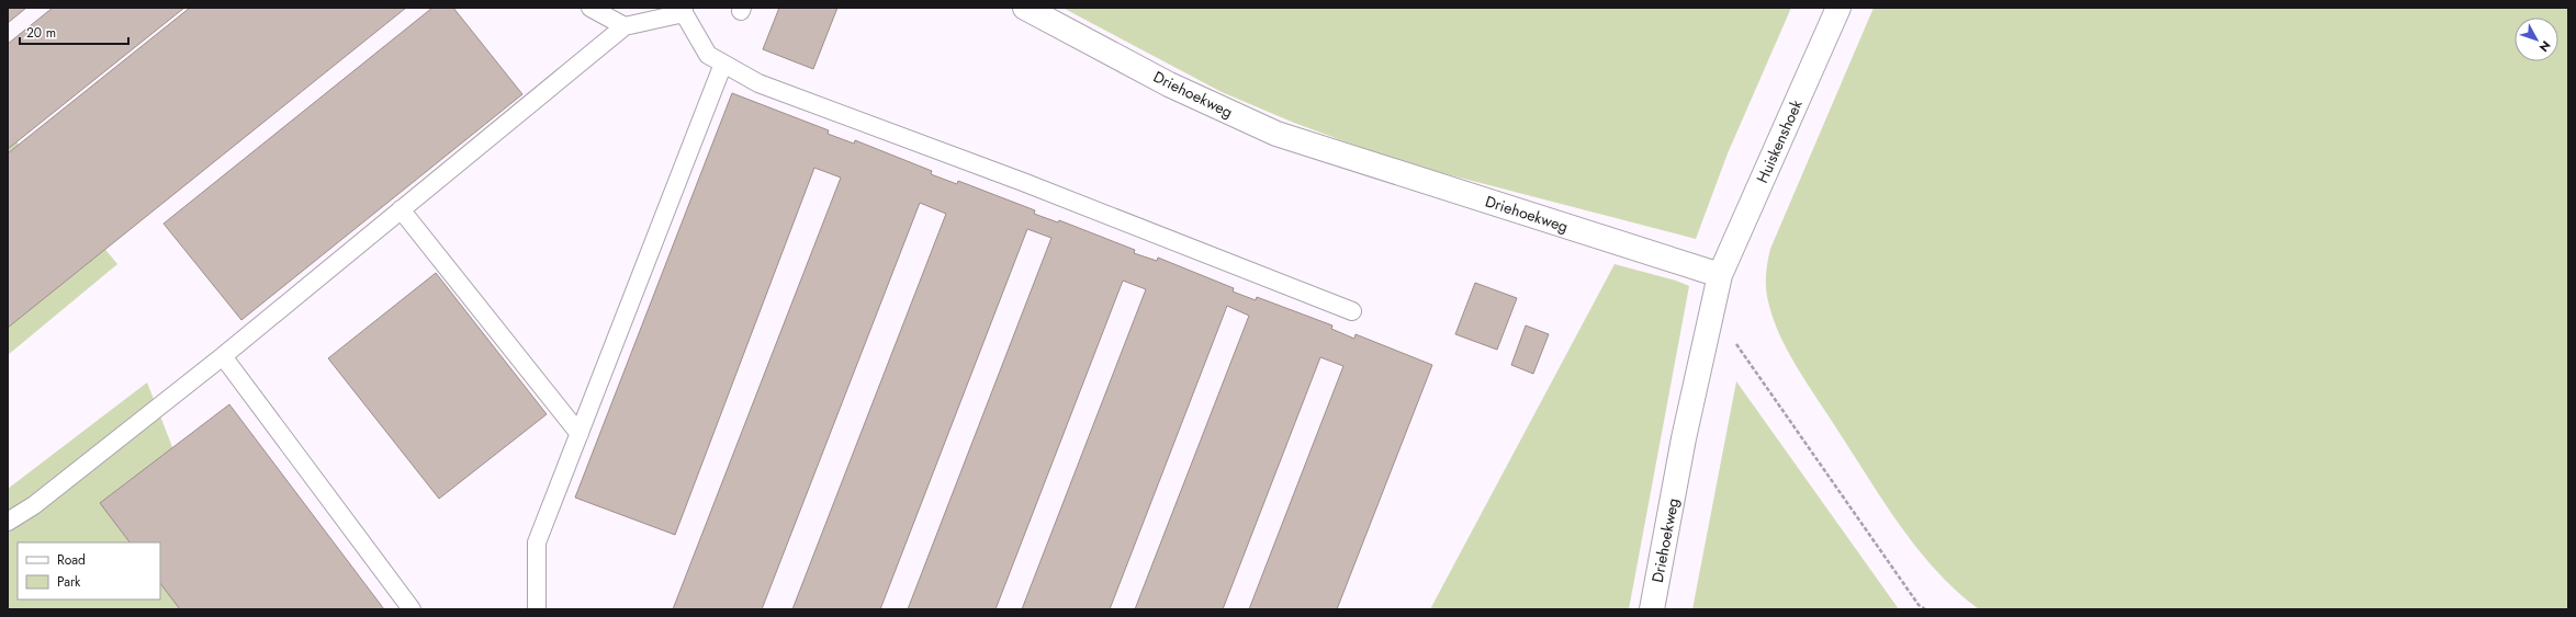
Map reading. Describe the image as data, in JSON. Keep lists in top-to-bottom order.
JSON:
{
  "streets": {
    "street": ["Driehoekweg", "Huiskenshoek"]
  },
  "crossings": [
    ["Driehoekweg", "Huiskenshoek"]
  ],
  "legend": ["Road", "Park"],
  "scale_bar": "20 m",
  "north": "bottom right"
}
